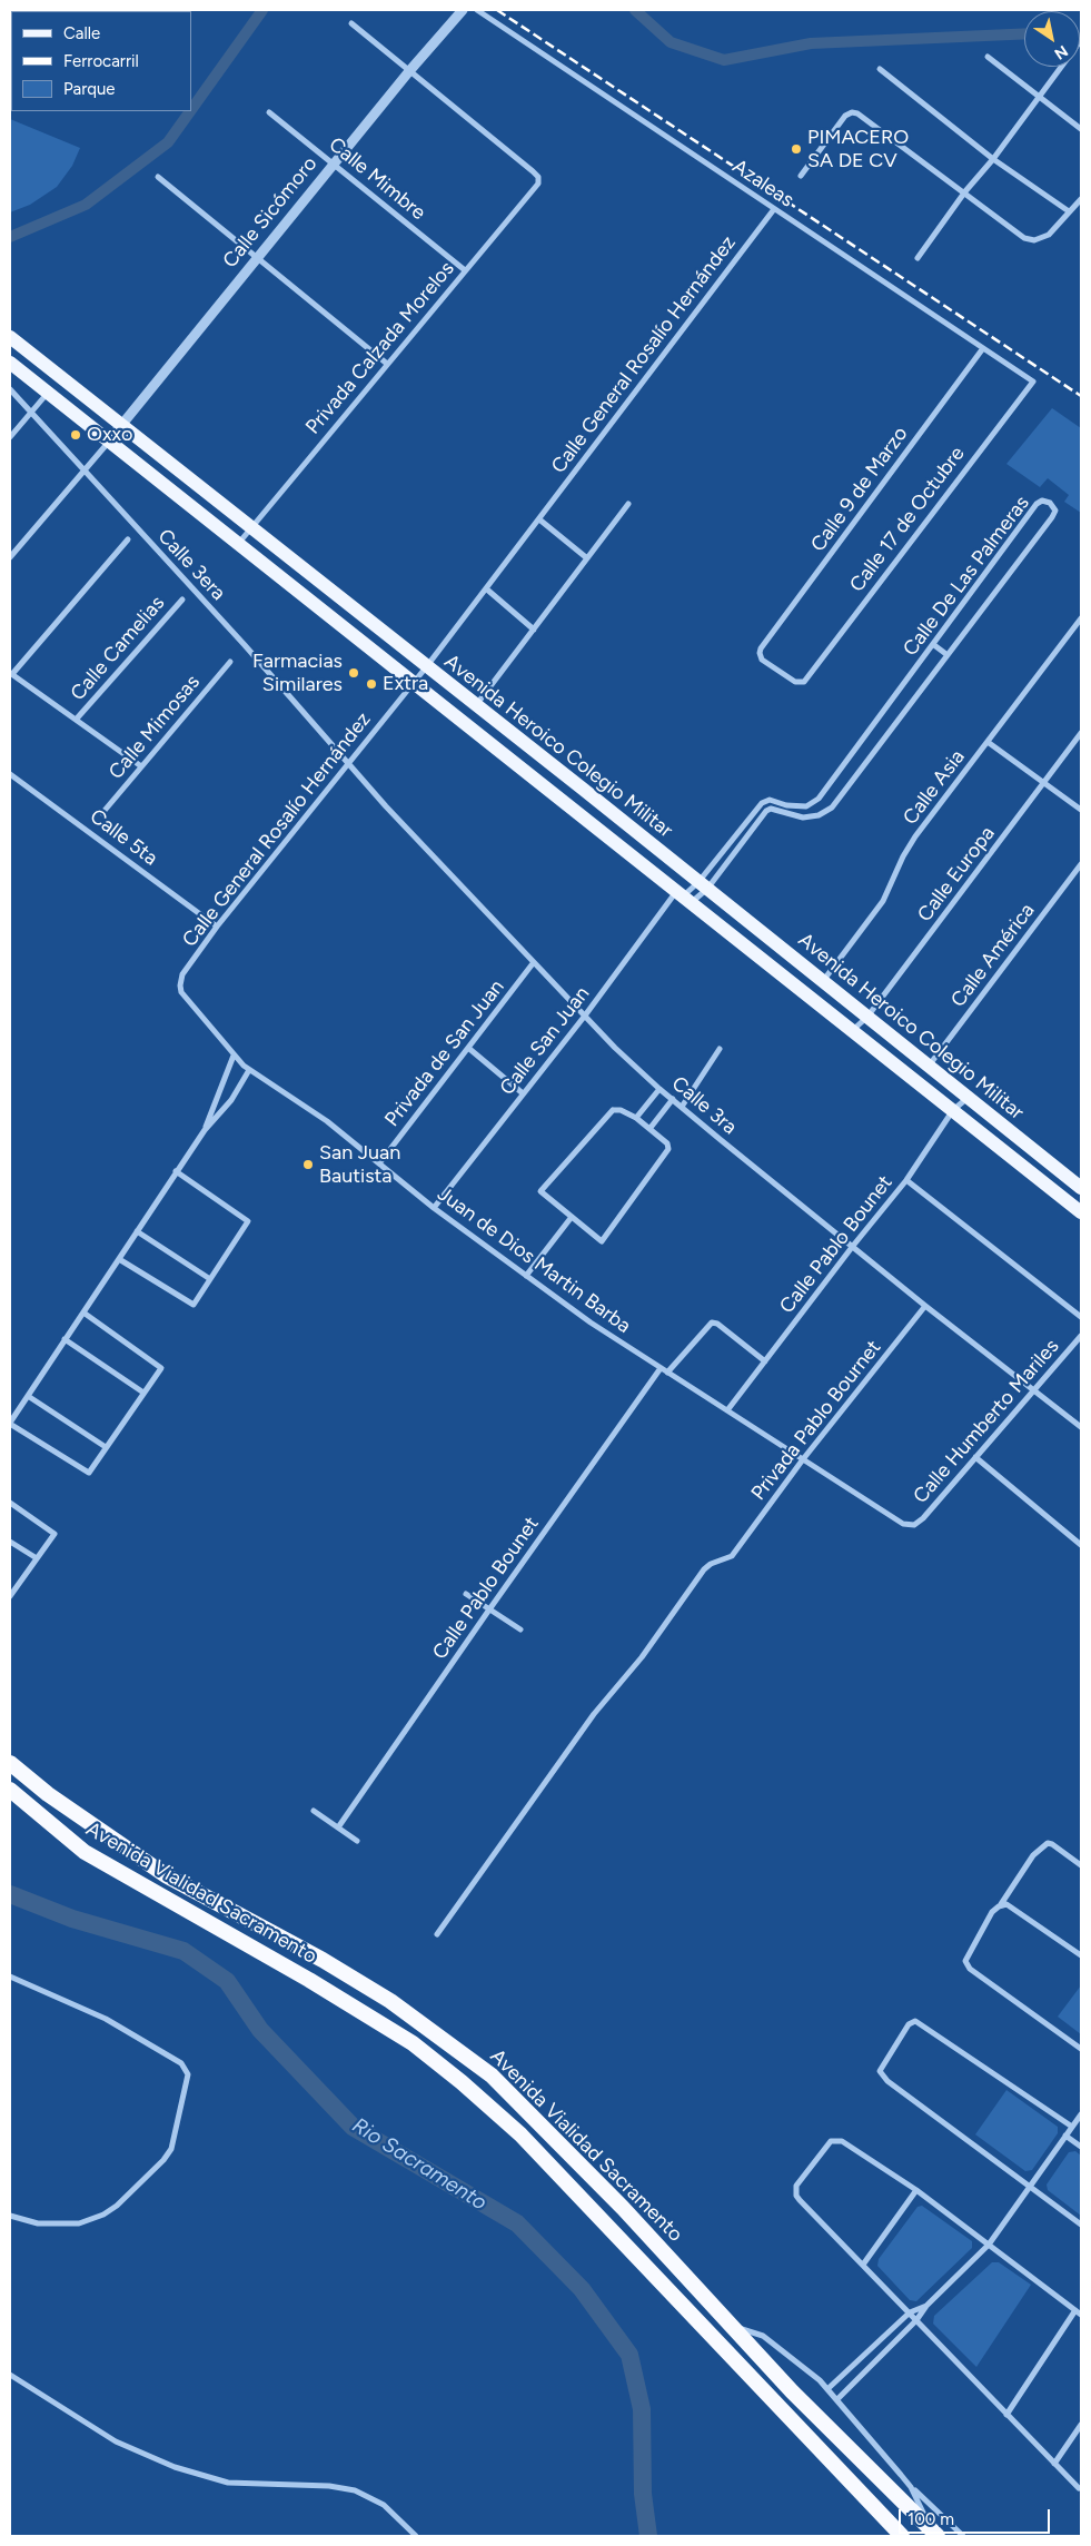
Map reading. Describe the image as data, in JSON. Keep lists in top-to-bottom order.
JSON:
{
  "streets": {
    "highway": ["Avenida Vialidad Sacramento"],
    "main road": ["Avenida Heroico Colegio Militar"],
    "street": [
      "Calle Mimbre",
      "Azaleas",
      "Calle Sicómoro",
      "Privada Calzada Morelos",
      "Calle General Rosalío Hernández",
      "Calle 9 de Marzo",
      "Calle 17 de Octubre",
      "Calle 3era",
      "Calle De Las Palmeras",
      "Calle Camelias",
      "Calle Mimosas",
      "Calle Asia",
      "Calle 5ta",
      "Calle Europa",
      "Calle América",
      "Calle San Juan",
      "Privada de San Juan",
      "Calle 3ra",
      "Calle Pablo Bounet",
      "Juan de Dios Martin Barba",
      "Privada Pablo Bournet",
      "Calle Humberto Mariles"
    ]
  },
  "crossings": [
    ["Calle Mimbre", "Calle Sicómoro"],
    ["Calle Mimbre", "Privada Calzada Morelos"],
    ["Azaleas", "Calle General Rosalío Hernández"],
    ["Azaleas", "Calle 9 de Marzo"],
    ["Azaleas", "Calle 17 de Octubre"],
    ["Calle Sicómoro", "Privada Calzada Morelos"],
    ["Calle Sicómoro", "Avenida Heroico Colegio Militar"],
    ["Privada Calzada Morelos", "Avenida Heroico Colegio Militar"],
    ["Calle General Rosalío Hernández", "Calle 3era"],
    ["Calle General Rosalío Hernández", "Avenida Heroico Colegio Militar"],
    ["Calle General Rosalío Hernández", "Calle 5ta"],
    ["Calle General Rosalío Hernández", "Calle 3ra"],
    ["Calle General Rosalío Hernández", "Juan de Dios Martin Barba"],
    ["Calle 9 de Marzo", "Calle 17 de Octubre"],
    ["Calle 3era", "Calle 3ra"],
    ["Avenida Heroico Colegio Militar", "Calle Asia"],
    ["Avenida Heroico Colegio Militar", "Calle Europa"],
    ["Avenida Heroico Colegio Militar", "Calle América"],
    ["Avenida Heroico Colegio Militar", "Calle San Juan"],
    ["Avenida Heroico Colegio Militar", "Calle Pablo Bounet"],
    ["Calle San Juan", "Calle 3ra"],
    ["Calle San Juan", "Juan de Dios Martin Barba"],
    ["Privada de San Juan", "Calle 3ra"],
    ["Privada de San Juan", "Juan de Dios Martin Barba"],
    ["Calle 3ra", "Calle Pablo Bounet"],
    ["Calle 3ra", "Privada Pablo Bournet"],
    ["Calle 3ra", "Calle Humberto Mariles"],
    ["Calle Pablo Bounet", "Juan de Dios Martin Barba"],
    ["Juan de Dios Martin Barba", "Privada Pablo Bournet"],
    ["Juan de Dios Martin Barba", "Calle Humberto Mariles"]
  ],
  "water": ["Rio Sacramento"],
  "places": [
    "PIMACERO SA DE CV",
    "Oxxo",
    "Farmacias Similares",
    "Extra",
    "San Juan Bautista"
  ],
  "legend": ["Calle", "Ferrocarril", "Parque"],
  "scale_bar": "100 m",
  "north": "bottom right"
}
